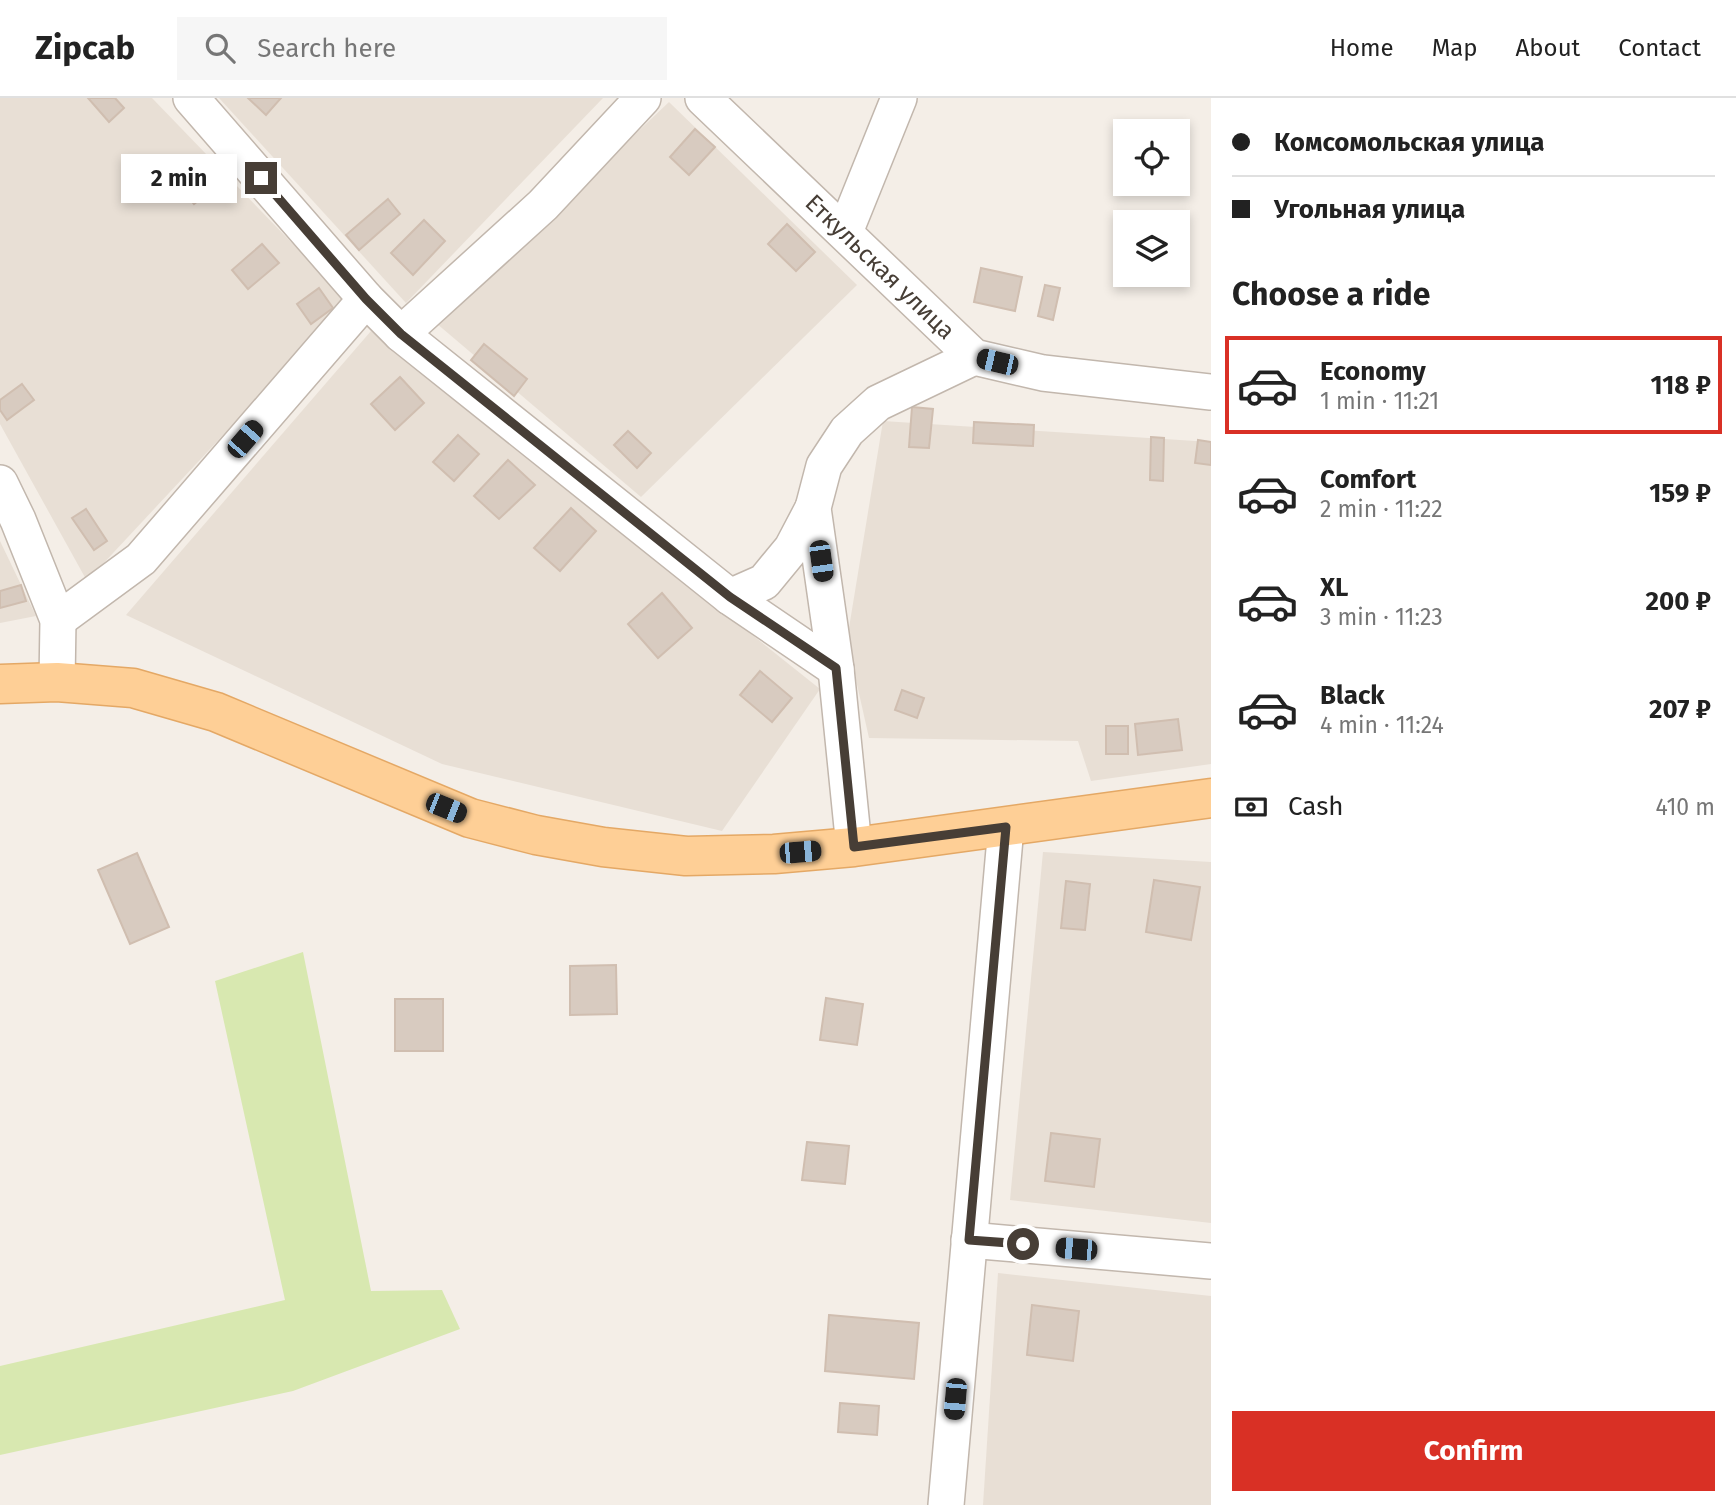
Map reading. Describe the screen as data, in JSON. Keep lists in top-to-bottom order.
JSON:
{
  "streets": {
    "street": ["Еткульская улица"]
  },
  "page": {
    "header": "Zipcab",
    "search": "Search here",
    "nav": [
      "Home",
      "Map",
      "About",
      "Contact"
    ],
    "banner": ["Комсомольская улица", "Угольная улица"],
    "bubble": "2 min",
    "heading": "Choose a ride",
    "list": [
      {
        "name": "Economy",
        "note": "1 min · 11:21",
        "value": "118 ₽"
      },
      {
        "name": "Comfort",
        "note": "2 min · 11:22",
        "value": "159 ₽"
      },
      {
        "name": "XL",
        "note": "3 min · 11:23",
        "value": "200 ₽"
      },
      {
        "name": "Black",
        "note": "4 min · 11:24",
        "value": "207 ₽"
      }
    ],
    "pay": ["Cash", "410 m"],
    "buttons": "Confirm"
  }
}
